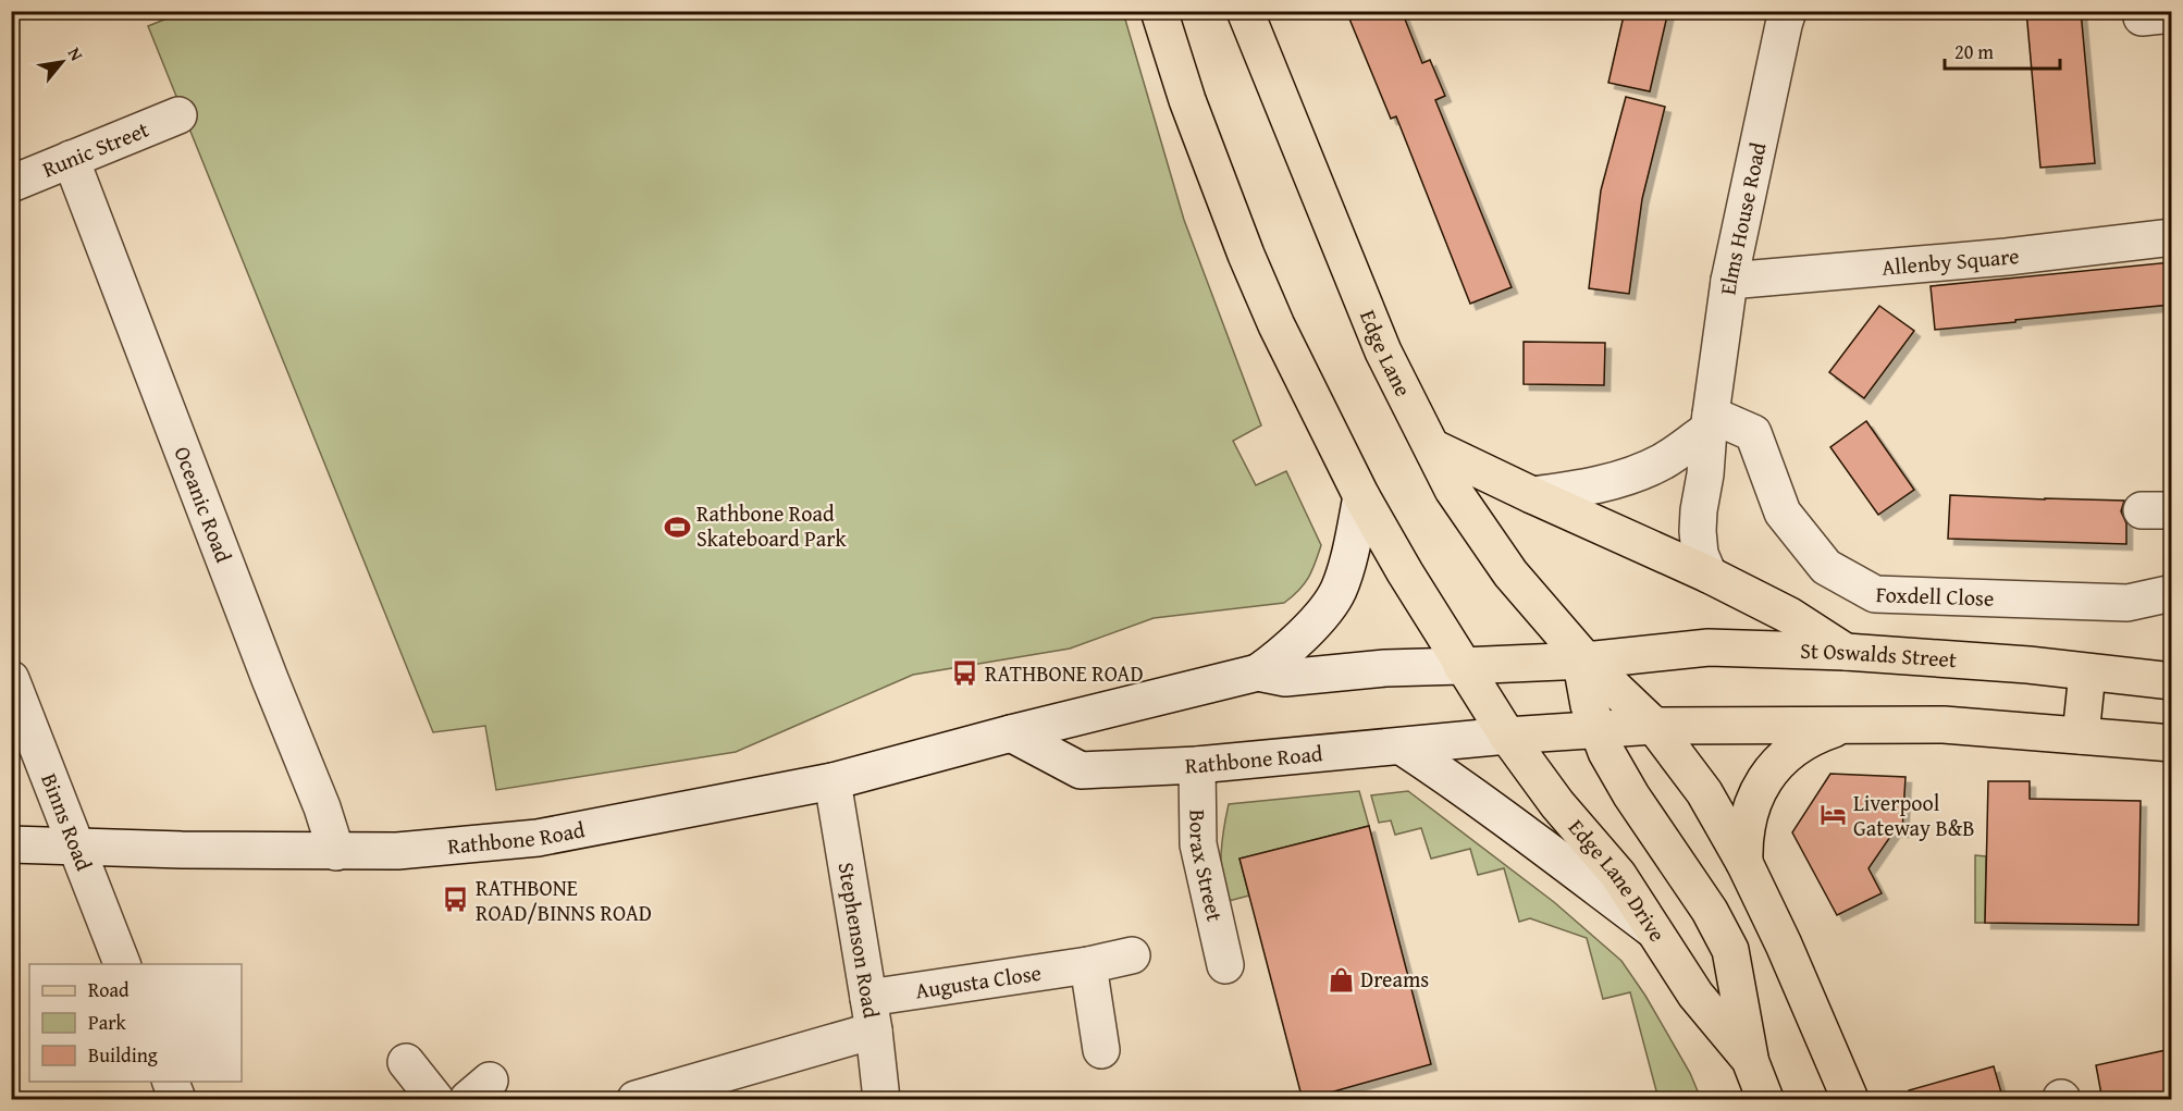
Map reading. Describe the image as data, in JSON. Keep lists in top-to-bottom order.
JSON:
{
  "streets": {
    "main road": ["Edge Lane", "St Oswalds Street", "Edge Lane Drive"],
    "street": [
      "Runic Street",
      "Elms House Road",
      "Allenby Square",
      "Oceanic Road",
      "Foxdell Close",
      "Rathbone Road",
      "Binns Road",
      "Borax Street",
      "Stephenson Road",
      "Augusta Close"
    ]
  },
  "crossings": [
    ["Runic Street", "Oceanic Road"],
    ["Elms House Road", "Allenby Square"],
    ["Elms House Road", "Foxdell Close"],
    ["Edge Lane", "St Oswalds Street"],
    ["Oceanic Road", "Rathbone Road"],
    ["St Oswalds Street", "Rathbone Road"],
    ["St Oswalds Street", "Edge Lane Drive"],
    ["Rathbone Road", "Binns Road"],
    ["Rathbone Road", "Borax Street"],
    ["Rathbone Road", "Edge Lane Drive"],
    ["Rathbone Road", "Stephenson Road"],
    ["Stephenson Road", "Augusta Close"]
  ],
  "places": {
    "sports": ["Rathbone Road Skateboard Park"],
    "bus stop": ["RATHBONE ROAD", "RATHBONE ROAD/BINNS ROAD"],
    "hotel": ["Liverpool Gateway B&B"],
    "shop": ["Dreams"]
  },
  "legend": ["Road", "Park", "Building"],
  "scale_bar": "20 m",
  "north": "top right"
}
